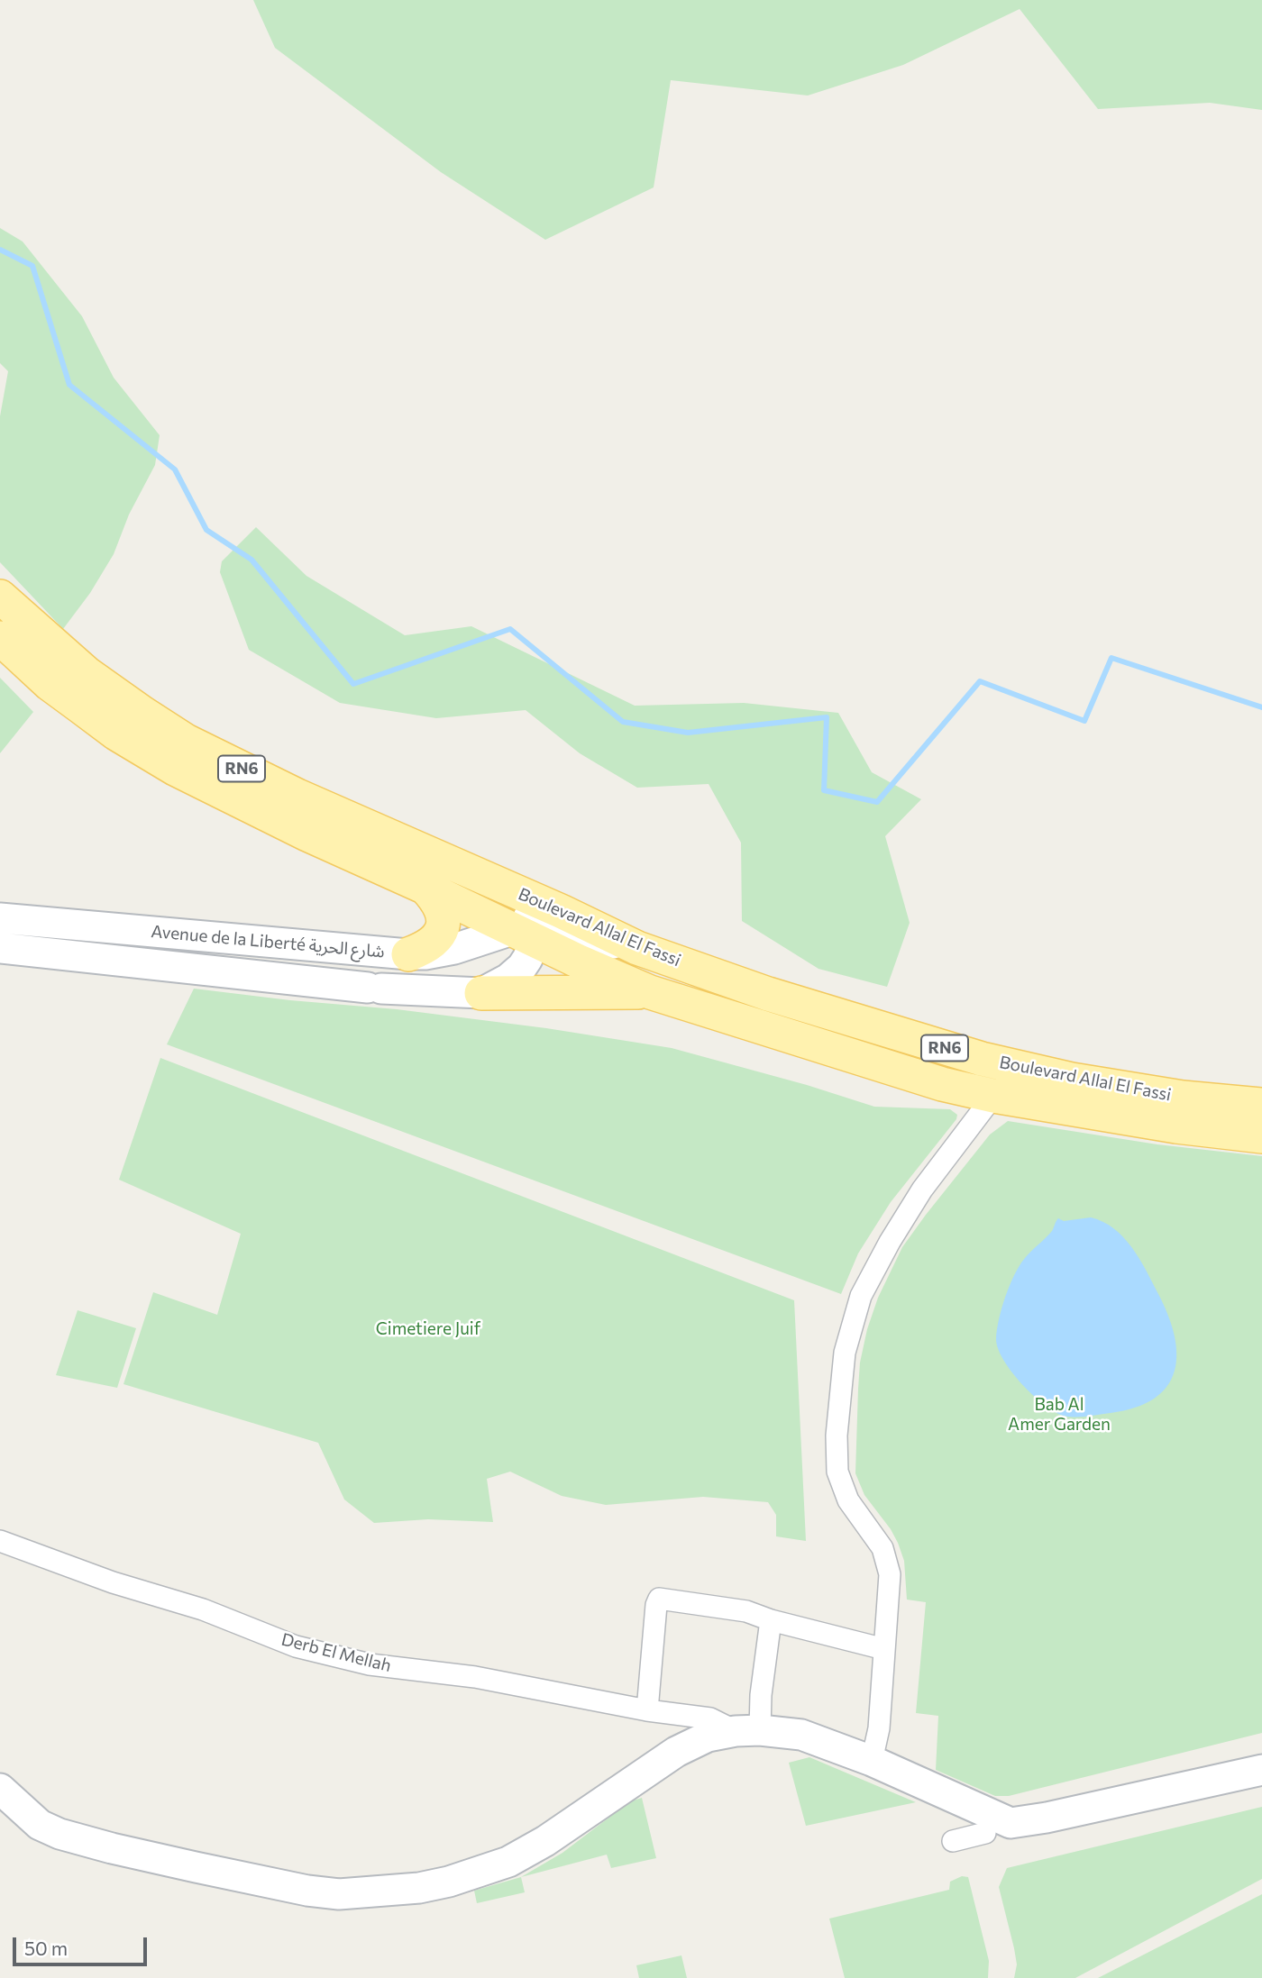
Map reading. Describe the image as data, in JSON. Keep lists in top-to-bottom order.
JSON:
{
  "streets": {
    "main road": ["RN6", "Boulevard Allal El Fassi"],
    "street": ["Avenue de la Liberté شارع الحرية", "Derb El Mellah"]
  },
  "crossings": [
    ["Boulevard Allal El Fassi", "Avenue de la Liberté شارع الحرية"]
  ],
  "parks": ["Cimetiere Juif", "Bab Al Amer Garden"],
  "scale_bar": "50 m"
}
